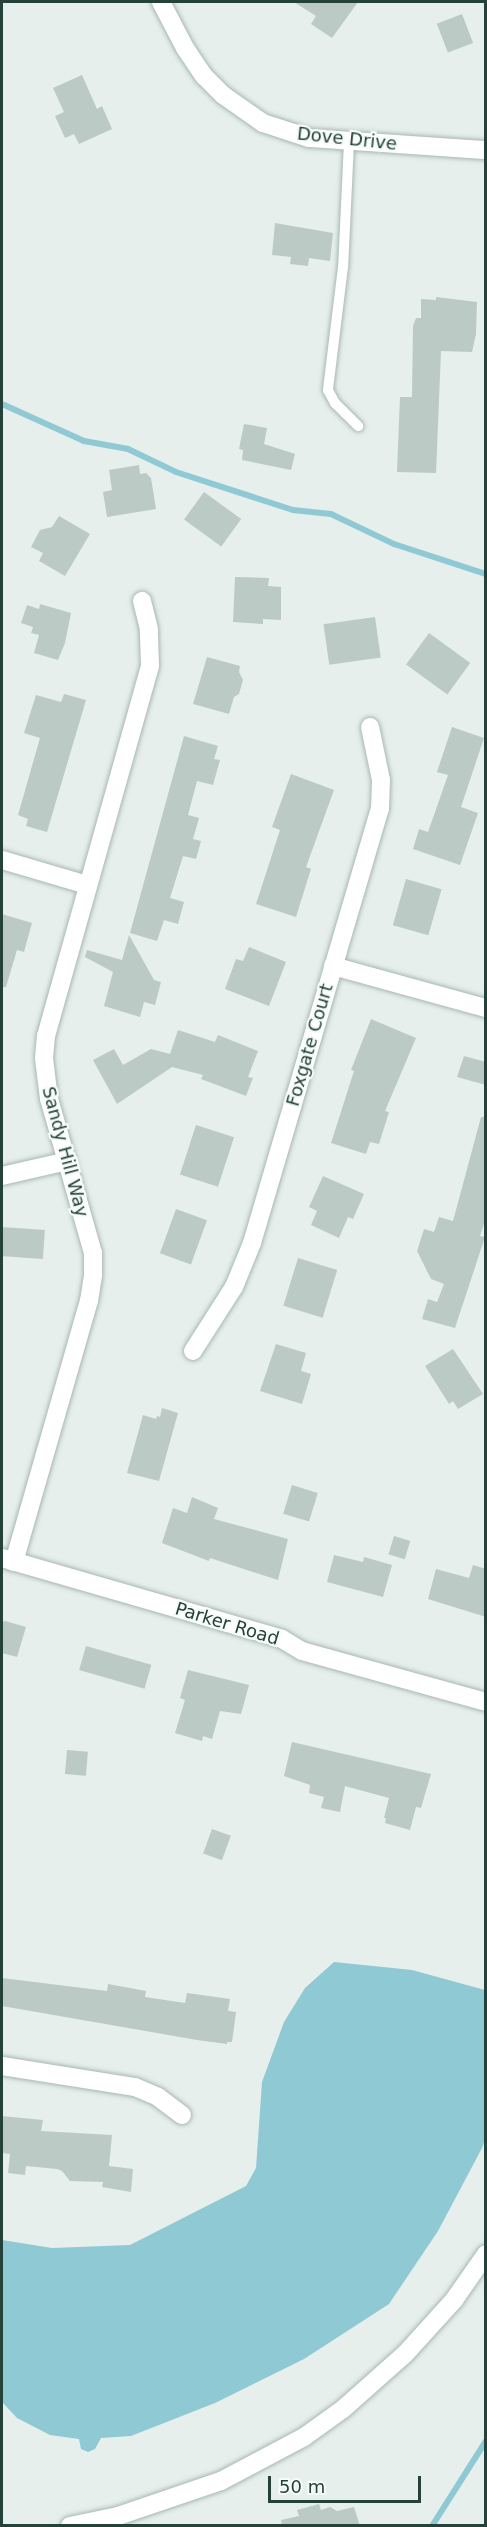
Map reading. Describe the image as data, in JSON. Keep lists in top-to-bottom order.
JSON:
{
  "streets": {
    "street": [
      "Dove Drive",
      "Foxgate Court",
      "Sandy Hill Way",
      "Parker Road"
    ]
  },
  "crossings": [
    ["Sandy Hill Way", "Parker Road"]
  ],
  "scale_bar": "50 m"
}
